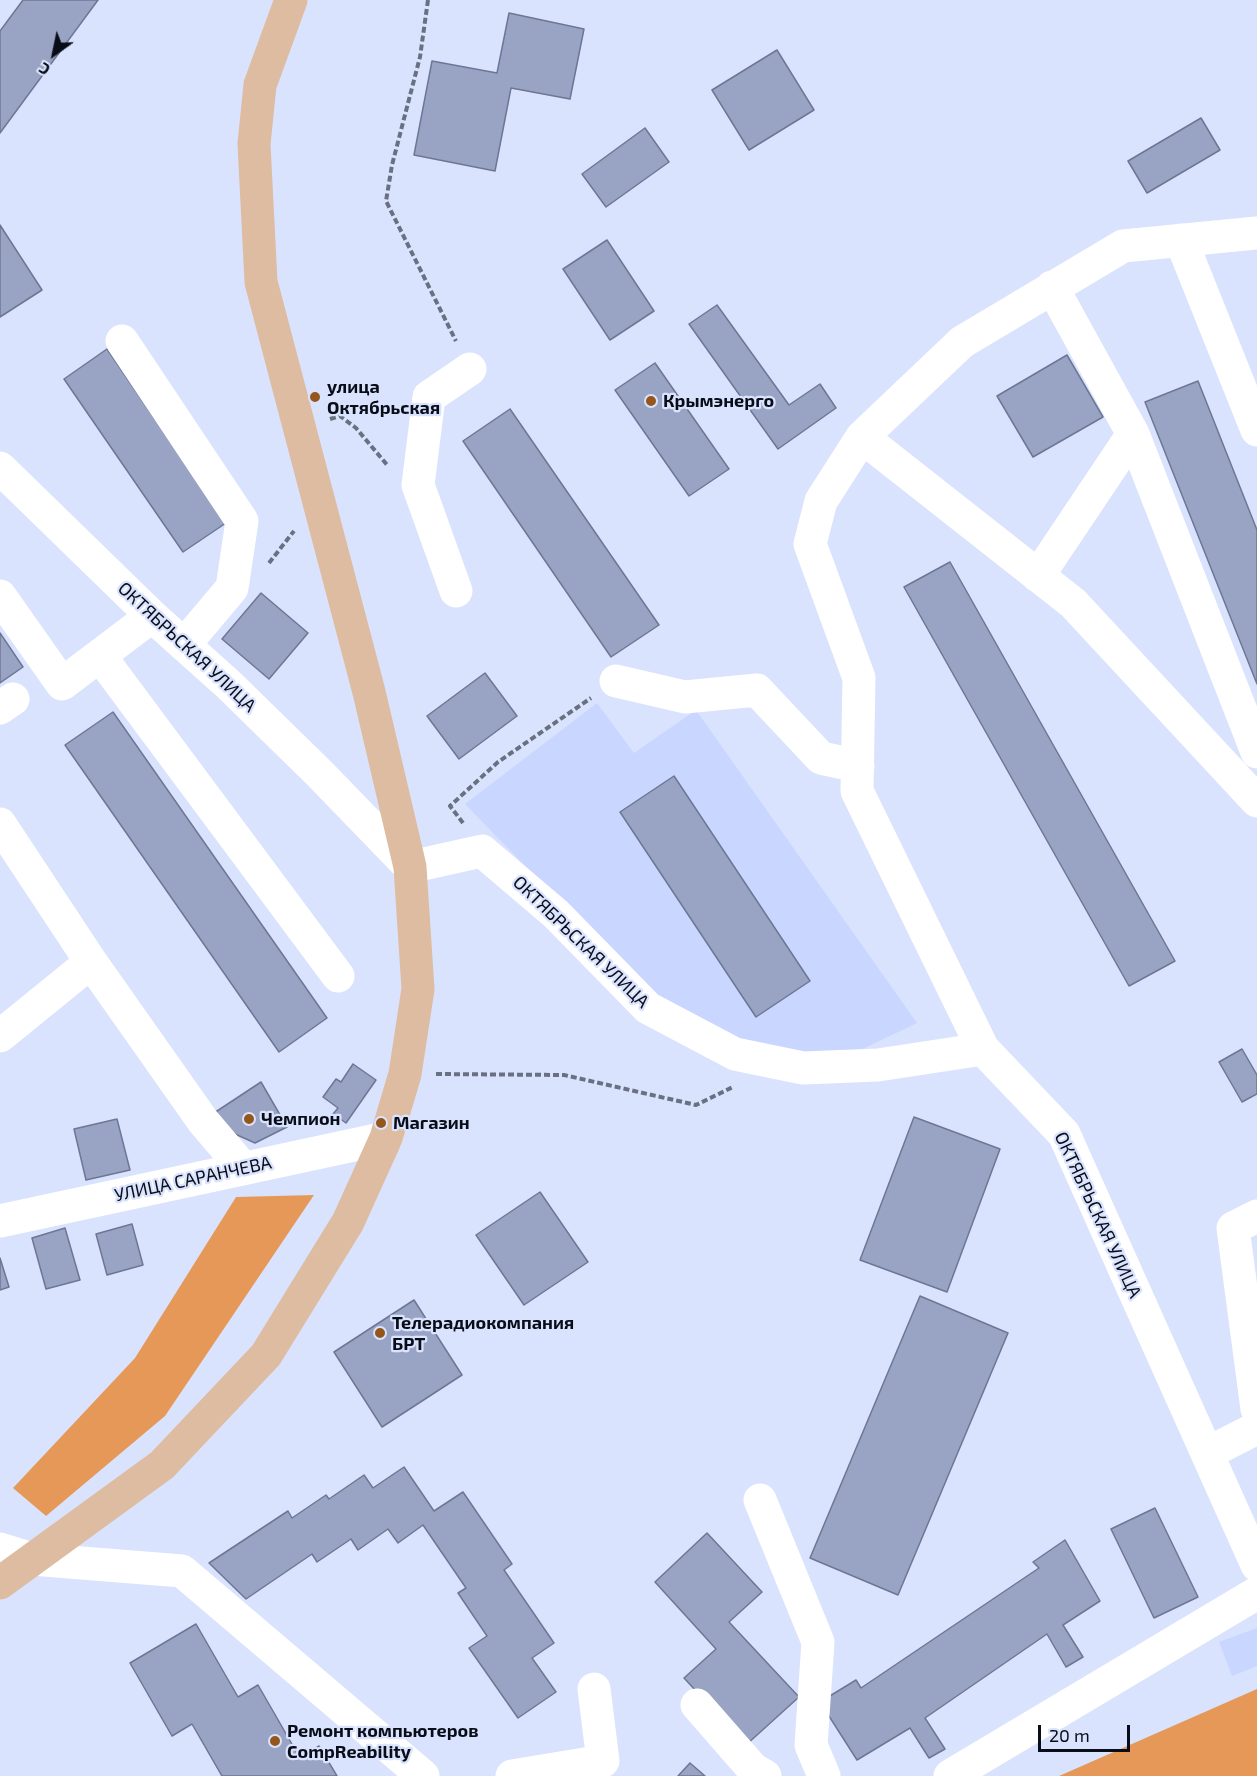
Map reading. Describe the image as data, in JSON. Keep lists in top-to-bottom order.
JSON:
{
  "streets": {
    "street": ["ОКТЯБРЬСКАЯ УЛИЦА", "УЛИЦА САРАНЧЕВА"]
  },
  "places": [
    "улица Октябрьская",
    "Крымэнерго",
    "Чемпион",
    "Магазин",
    "Телерадиокомпания БРТ",
    "Ремонт компьютеров CompReability"
  ],
  "scale_bar": "20 m",
  "north": "bottom left"
}
